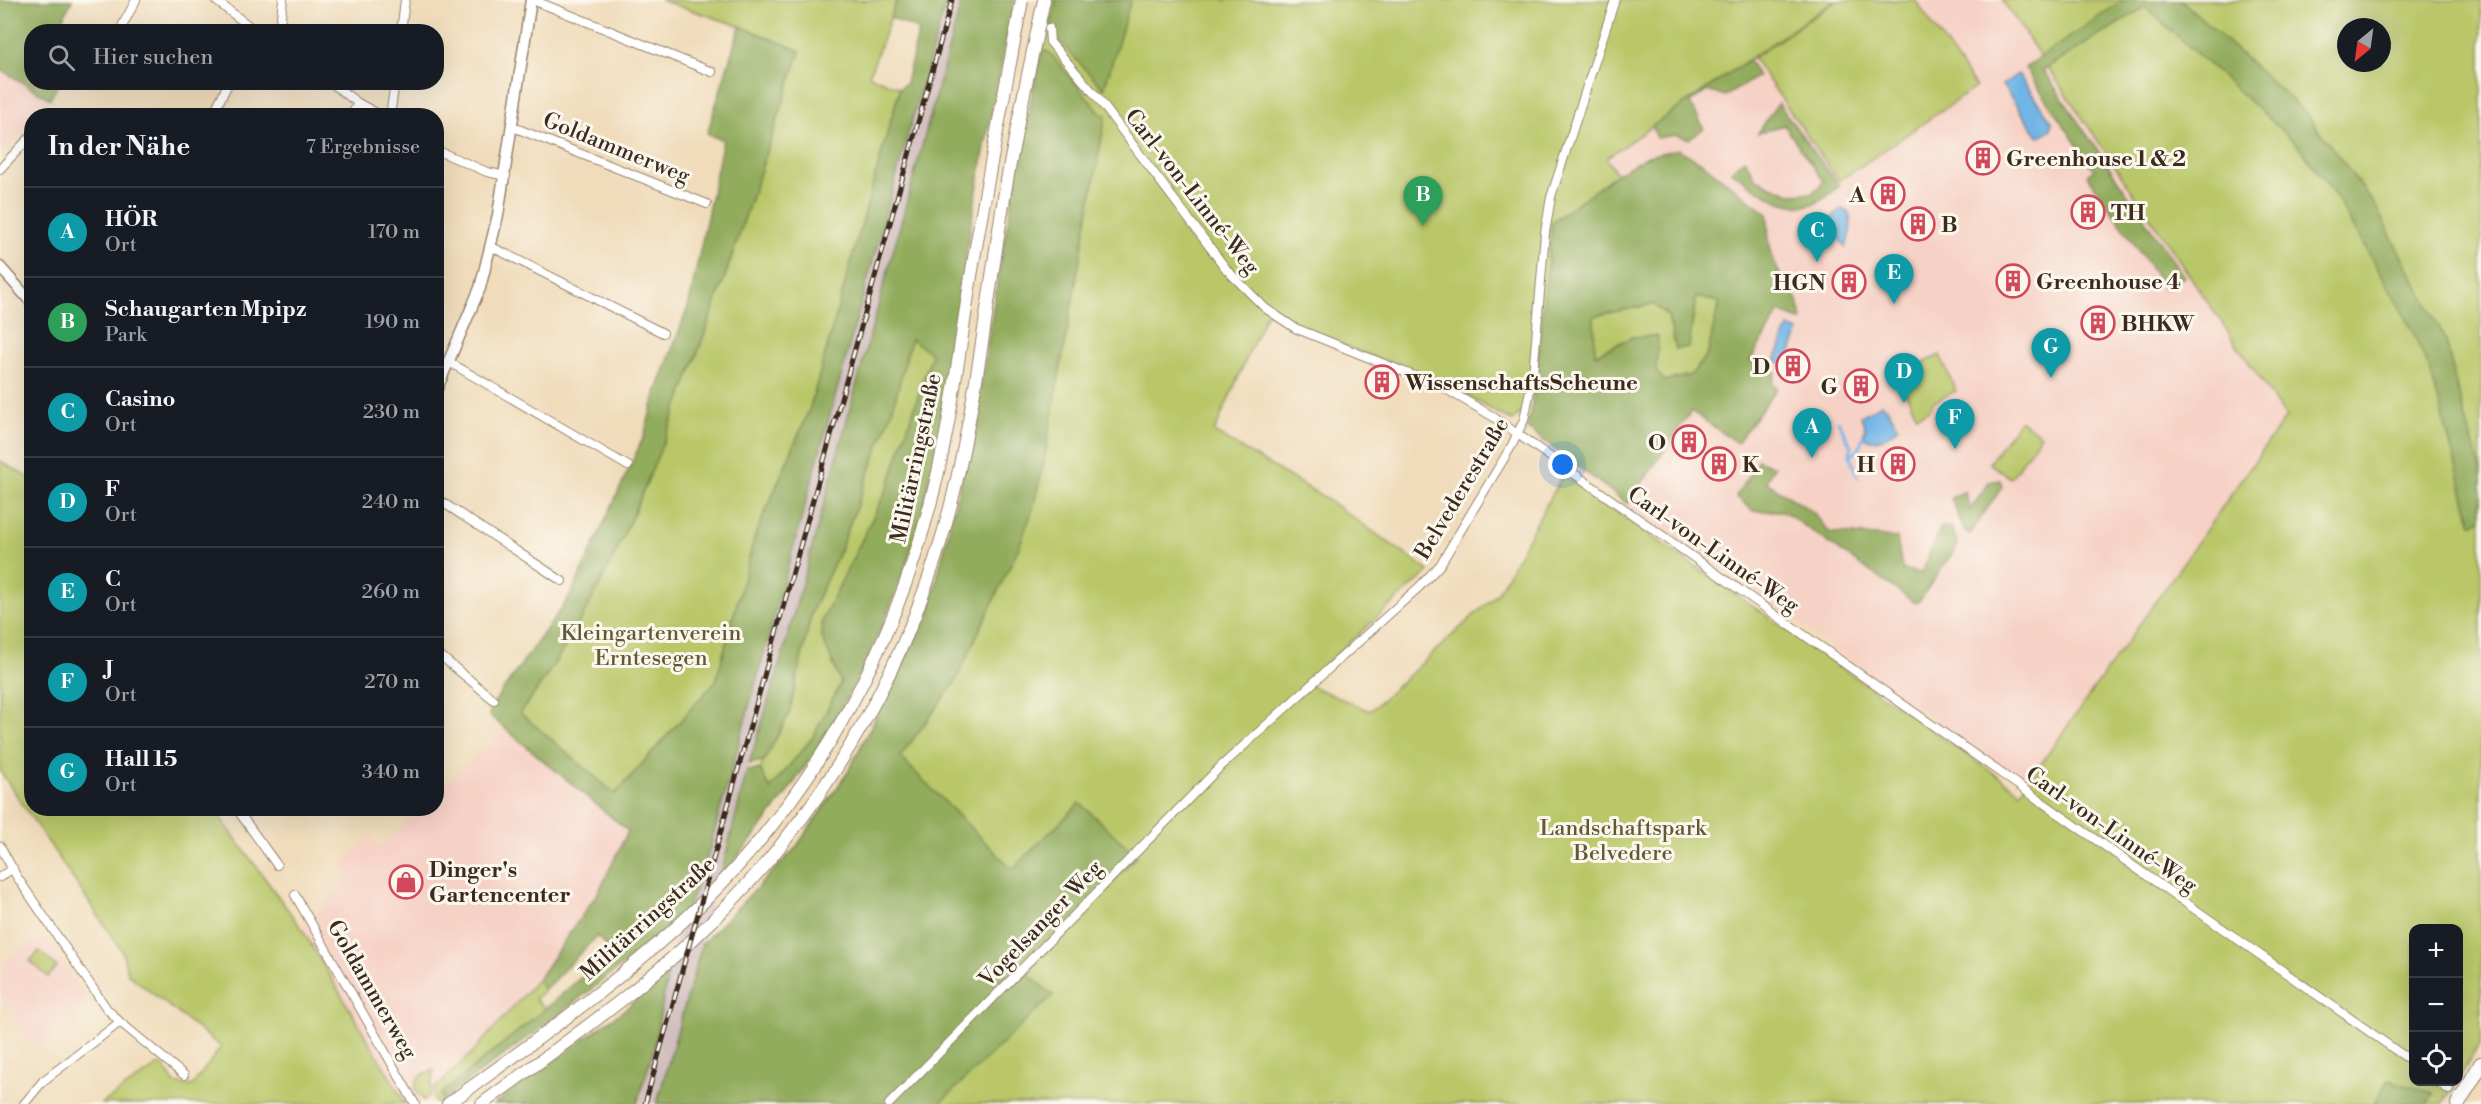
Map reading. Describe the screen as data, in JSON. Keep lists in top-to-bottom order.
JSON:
{
  "streets": {
    "main road": ["Militärringstraße"],
    "street": [
      "Goldammerweg",
      "Carl-von-Linné-Weg",
      "Belvederestraße",
      "Vogelsanger Weg"
    ]
  },
  "crossings": [
    ["Carl-von-Linné-Weg", "Belvederestraße"],
    ["Belvederestraße", "Vogelsanger Weg"]
  ],
  "parks": ["Kleingartenverein Erntesegen", "Landschaftspark Belvedere"],
  "places": {
    "building": [
      "Greenhouse 1 & 2",
      "A",
      "TH",
      "B",
      "Greenhouse 4",
      "HGN",
      "BHKW",
      "D",
      "WissenschaftsScheune",
      "G",
      "O",
      "K",
      "H"
    ],
    "shop": ["Dinger's Gartencenter"]
  },
  "north": "bottom left",
  "page": {
    "search": "Hier suchen",
    "heading": ["In der Nähe", "7 Ergebnisse"],
    "pins": [
      "B",
      "C",
      "E",
      "G",
      "D",
      "F",
      "A"
    ],
    "list": [
      {
        "mark": "A",
        "name": "HÖR",
        "note": "Ort",
        "value": "170 m"
      },
      {
        "mark": "B",
        "name": "Schaugarten Mpipz",
        "note": "Park",
        "value": "190 m"
      },
      {
        "mark": "C",
        "name": "Casino",
        "note": "Ort",
        "value": "230 m"
      },
      {
        "mark": "D",
        "name": "F",
        "note": "Ort",
        "value": "240 m"
      },
      {
        "mark": "E",
        "name": "C",
        "note": "Ort",
        "value": "260 m"
      },
      {
        "mark": "F",
        "name": "J",
        "note": "Ort",
        "value": "270 m"
      },
      {
        "mark": "G",
        "name": "Hall 15",
        "note": "Ort",
        "value": "340 m"
      }
    ],
    "map_buttons": ["+", "−"]
  }
}
